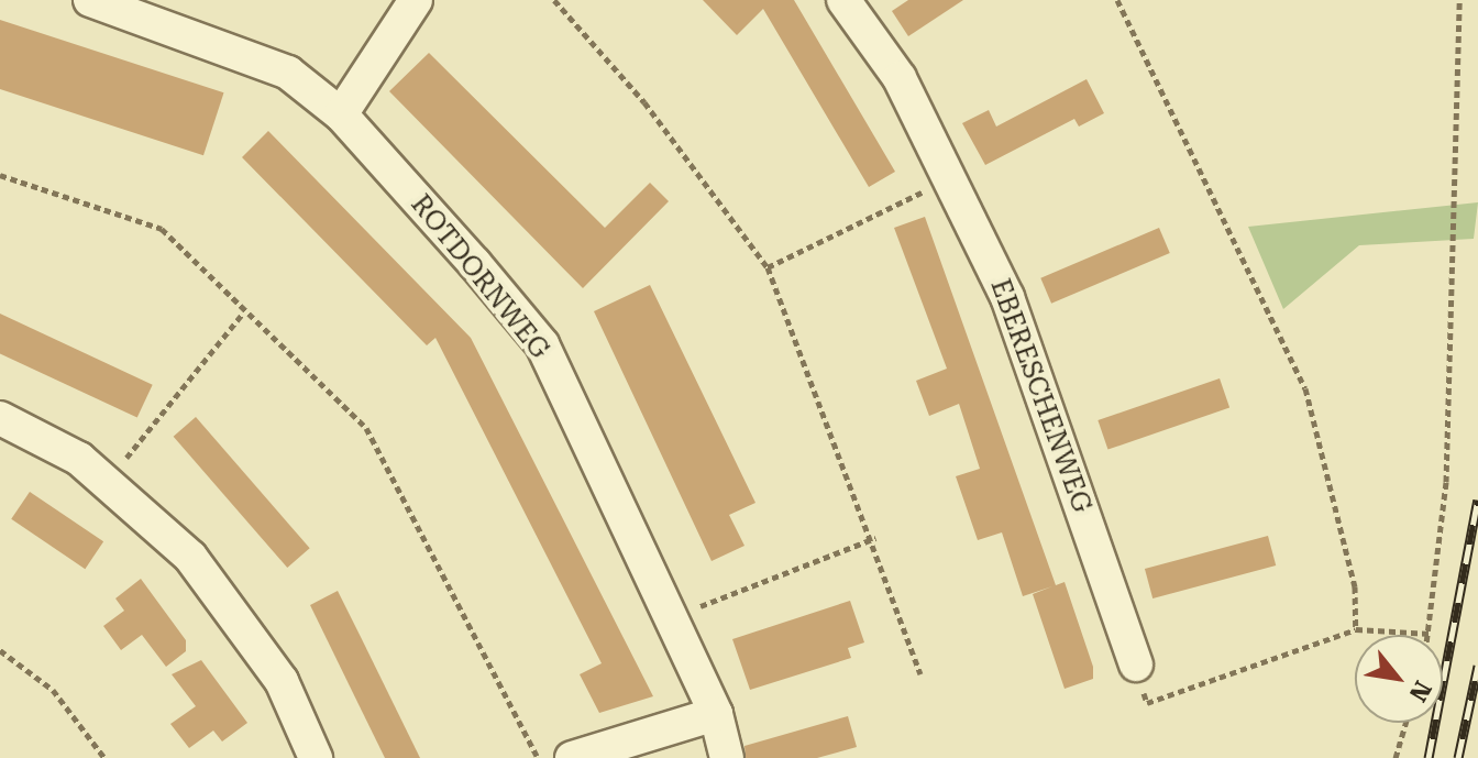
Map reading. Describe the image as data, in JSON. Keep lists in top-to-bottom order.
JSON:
{
  "streets": {
    "street": ["ROTDORNWEG", "EBERESCHENWEG"]
  },
  "north": "bottom right"
}
